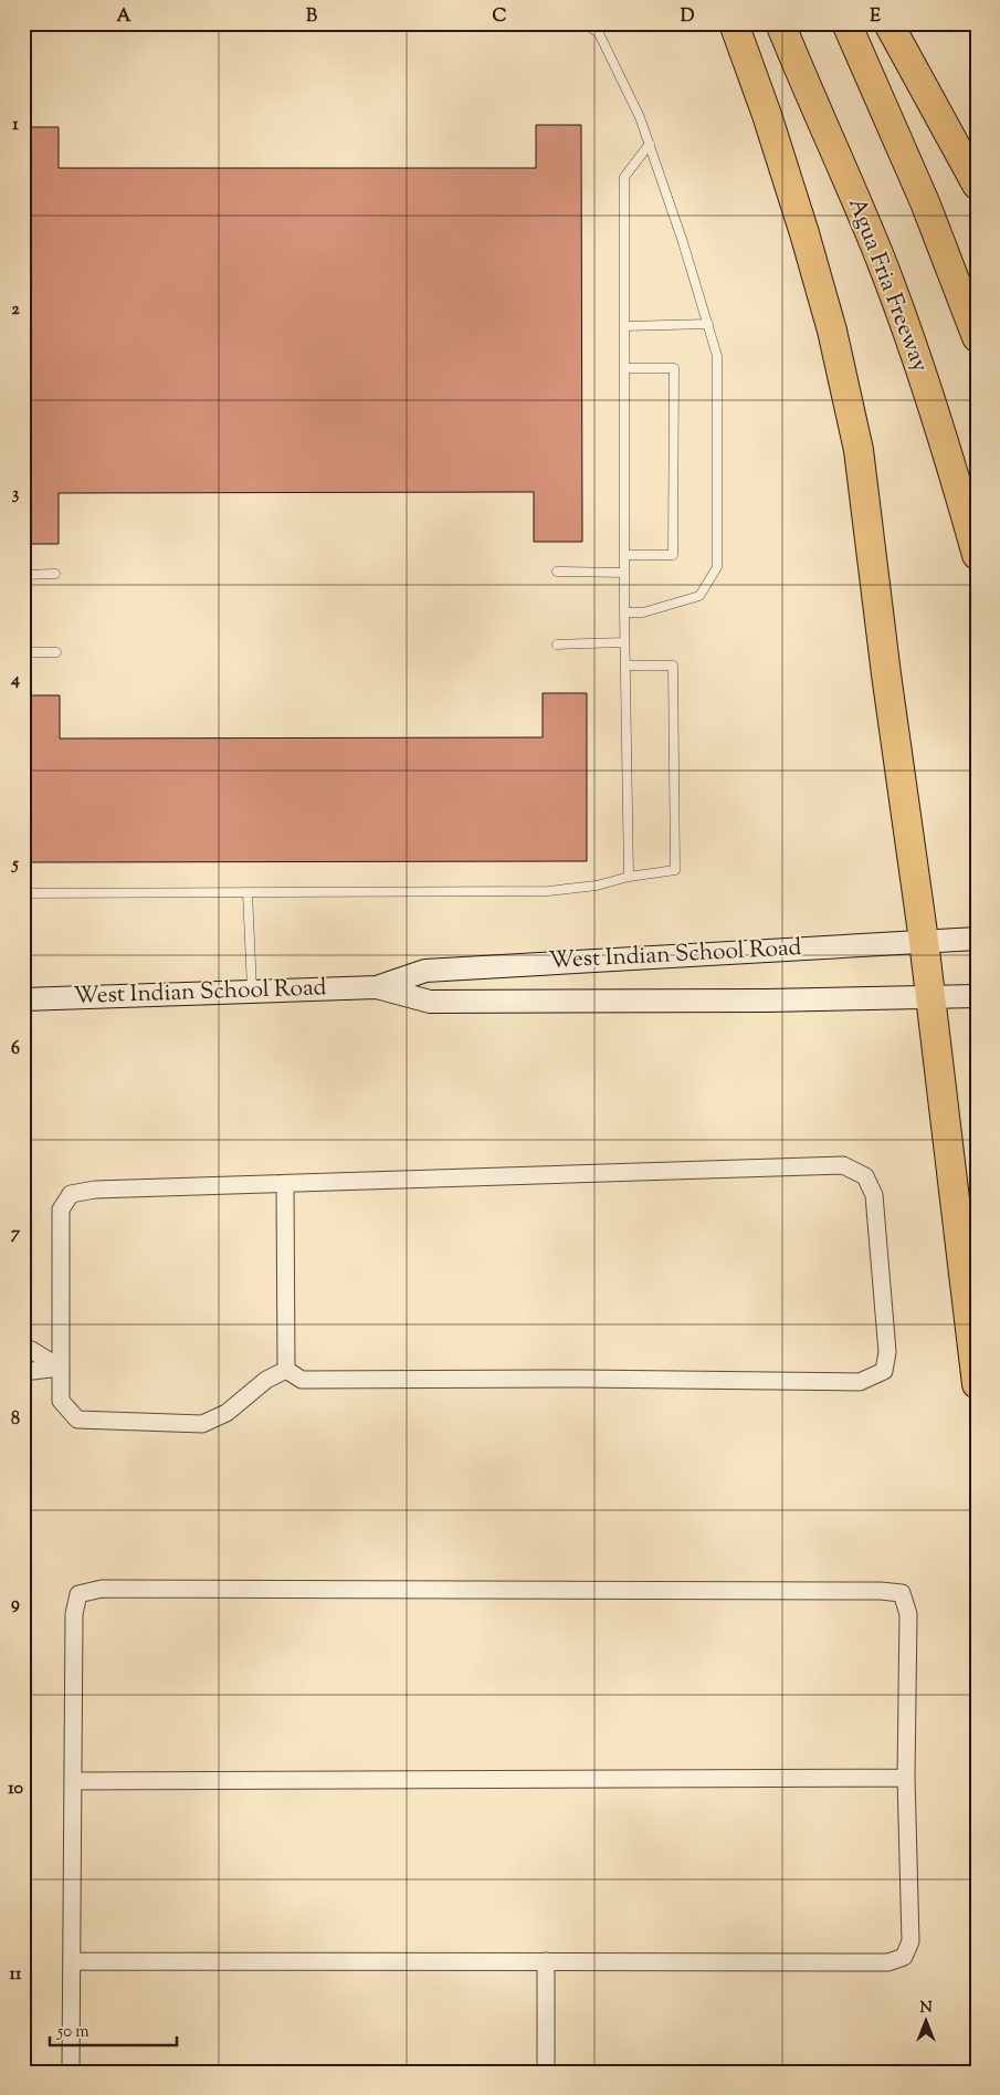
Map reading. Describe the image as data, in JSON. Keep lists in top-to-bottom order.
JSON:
{
  "streets": {
    "highway": ["Agua Fria Freeway"],
    "main road": ["West Indian School Road"]
  },
  "scale_bar": "50 m",
  "north": "top",
  "grid": {
    "columns": [
      "A",
      "B",
      "C",
      "D",
      "E"
    ],
    "rows": [
      "1",
      "2",
      "3",
      "4",
      "5",
      "6",
      "7",
      "8",
      "9",
      "10",
      "11"
    ]
  }
}
